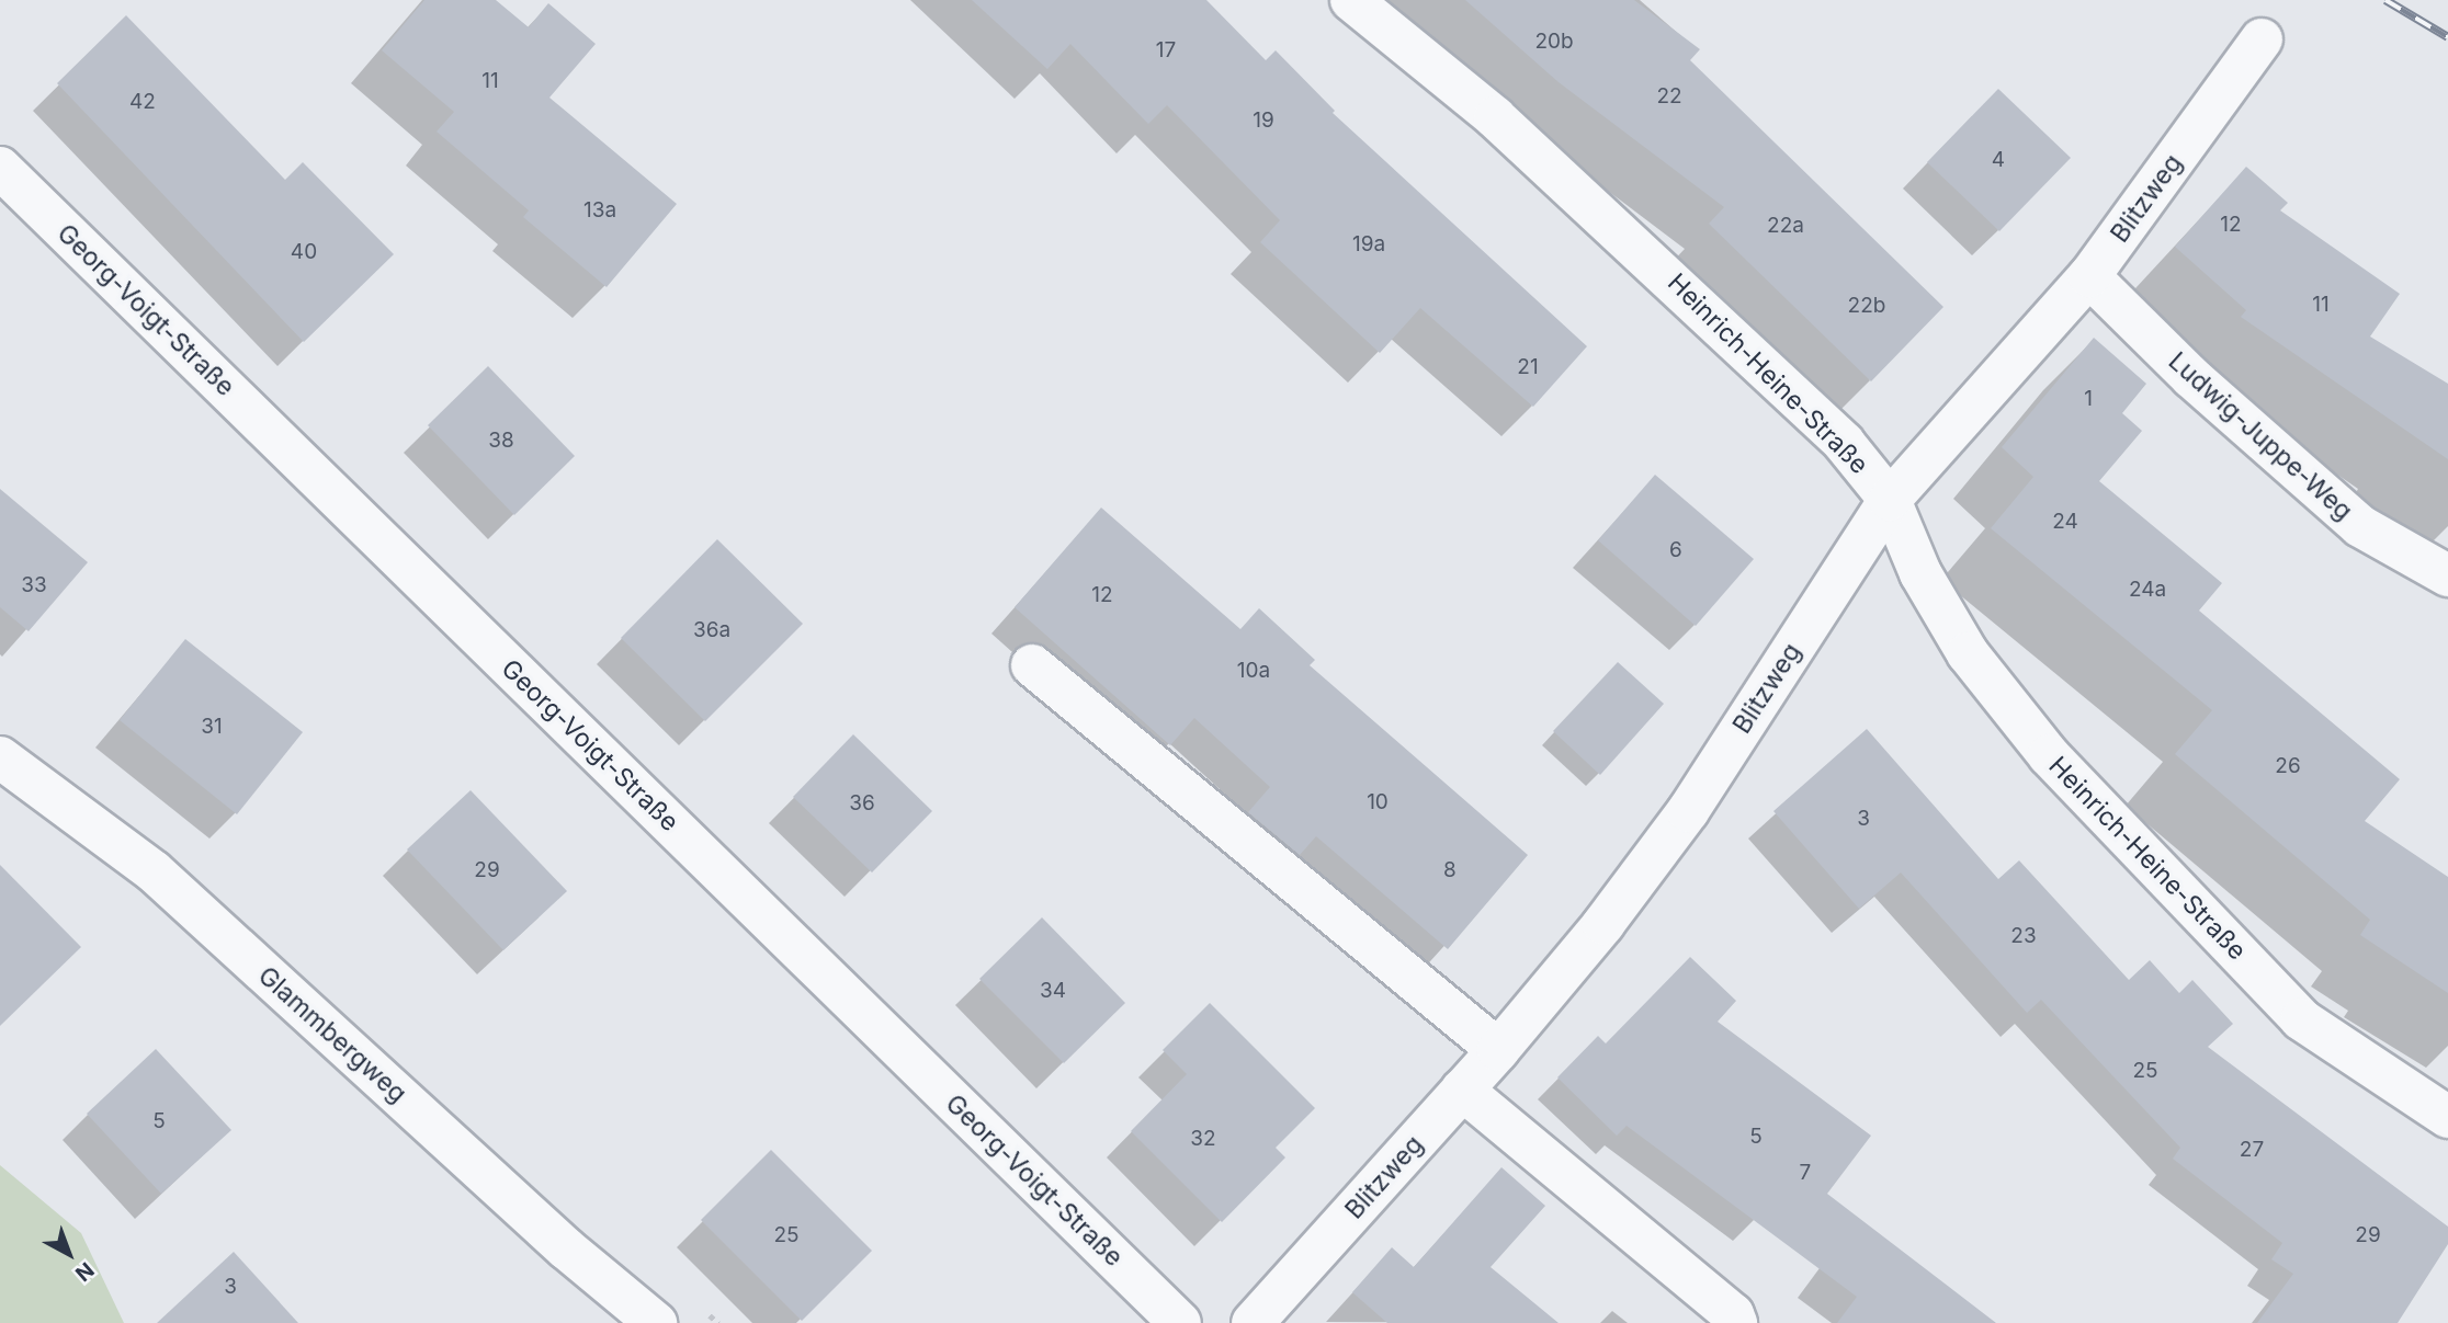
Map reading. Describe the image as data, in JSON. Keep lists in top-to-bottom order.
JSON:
{
  "streets": {
    "street": [
      "Blitzweg",
      "Georg-Voigt-Straße",
      "Heinrich-Heine-Straße",
      "Ludwig-Juppe-Weg",
      "Glammbergweg"
    ]
  },
  "crossings": [
    ["Blitzweg", "Heinrich-Heine-Straße"],
    ["Blitzweg", "Ludwig-Juppe-Weg"]
  ],
  "house_numbers": [
    "20b",
    "17",
    "11",
    "22",
    "42",
    "19",
    "4",
    "13a",
    "12",
    "22a",
    "19a",
    "40",
    "11",
    "22b",
    "21",
    "1",
    "38",
    "24",
    "6",
    "33",
    "24a",
    "12",
    "36a",
    "10a",
    "31",
    "26",
    "10",
    "36",
    "3",
    "29",
    "8",
    "23",
    "34",
    "25",
    "5",
    "5",
    "32",
    "27",
    "7",
    "25",
    "29",
    "3"
  ],
  "north": "bottom right"
}
